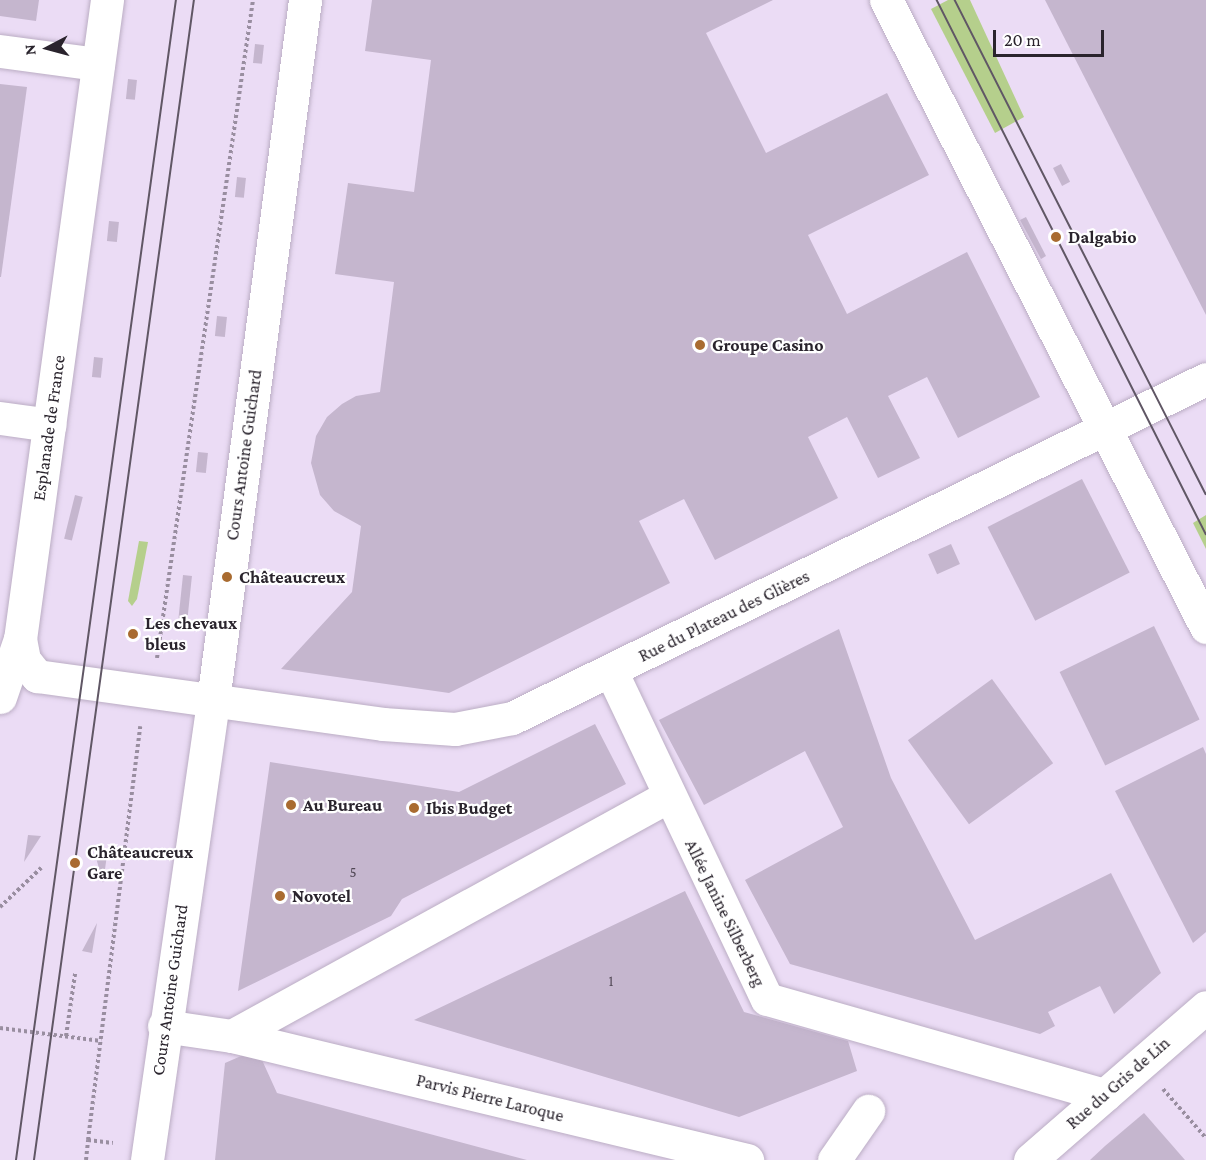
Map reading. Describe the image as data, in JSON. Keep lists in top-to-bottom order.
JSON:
{
  "streets": {
    "street": [
      "Esplanade de France",
      "Cours Antoine Guichard",
      "Rue du Plateau des Glières",
      "Allée Janine Silberberg",
      "Rue du Gris de Lin",
      "Parvis Pierre Laroque"
    ]
  },
  "crossings": [
    ["Esplanade de France", "Cours Antoine Guichard"],
    ["Esplanade de France", "Rue du Plateau des Glières"],
    ["Cours Antoine Guichard", "Rue du Plateau des Glières"],
    ["Cours Antoine Guichard", "Parvis Pierre Laroque"],
    ["Rue du Plateau des Glières", "Allée Janine Silberberg"],
    ["Allée Janine Silberberg", "Rue du Gris de Lin"]
  ],
  "places": [
    "Dalgabio",
    "Groupe Casino",
    "Châteaucreux",
    "Les chevaux bleus",
    "Au Bureau",
    "Ibis Budget",
    "Châteaucreux Gare",
    "Novotel"
  ],
  "house_numbers": ["5", "1"],
  "scale_bar": "20 m",
  "north": "left"
}
